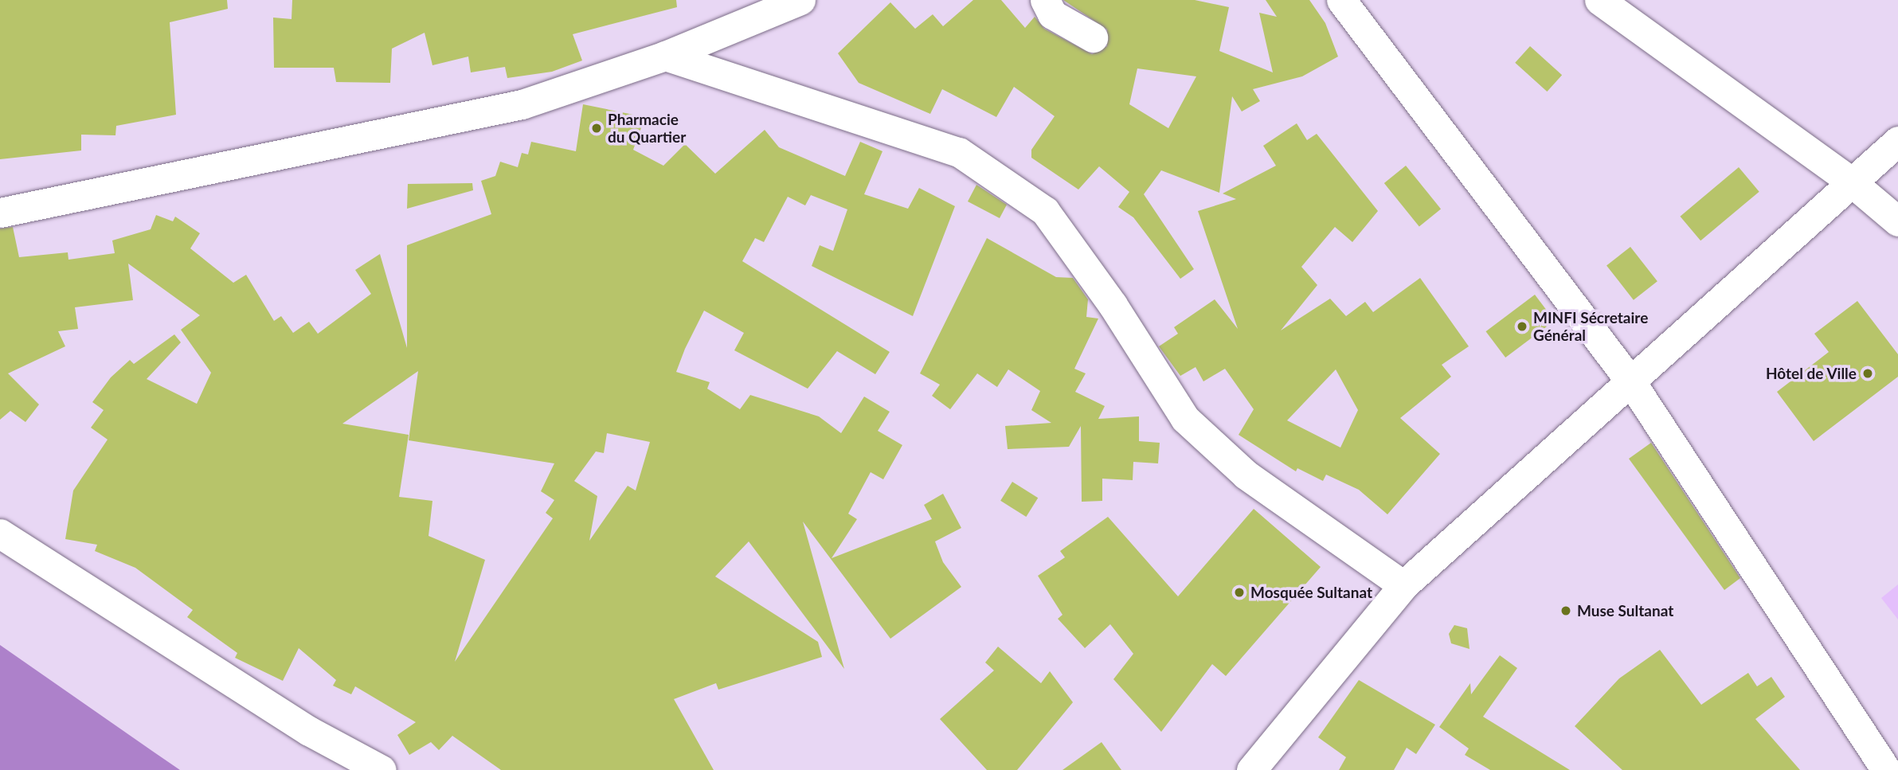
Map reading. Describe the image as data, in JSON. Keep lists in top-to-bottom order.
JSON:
{
  "places": [
    "Pharmacie du Quartier",
    "MINFI Sécretaire Général",
    "Hôtel de Ville",
    "Mosquée Sultanat",
    "Muse Sultanat"
  ]
}
